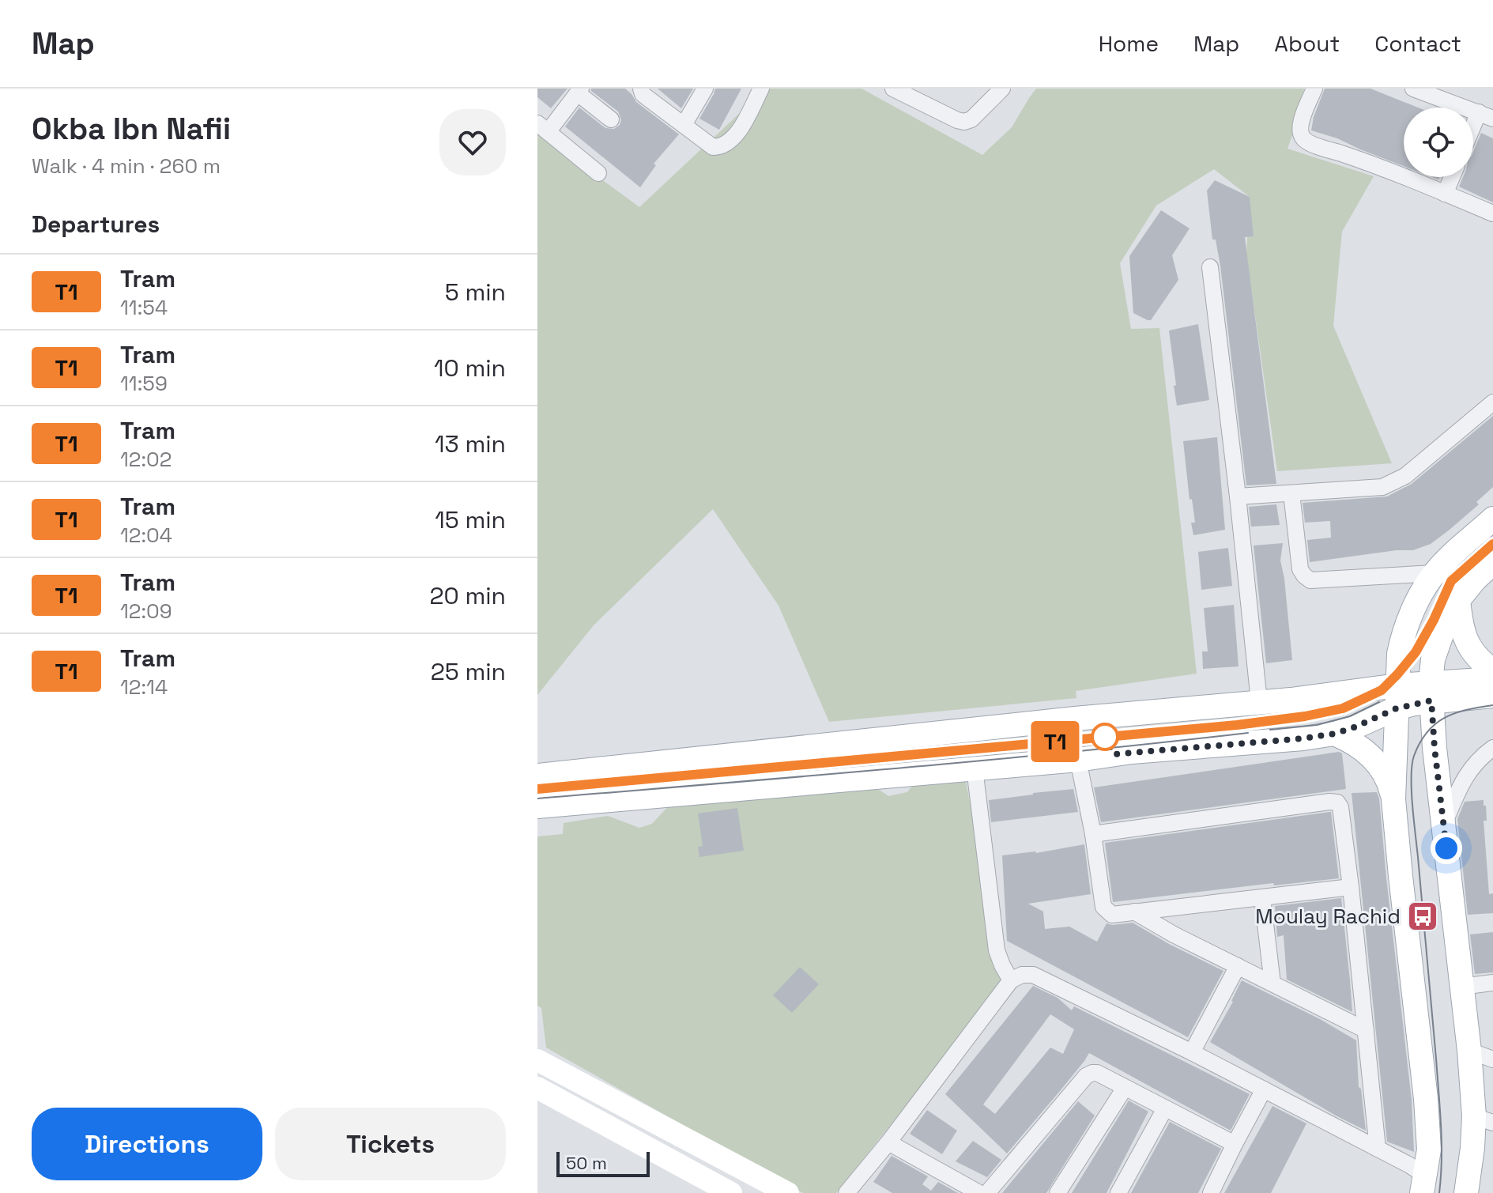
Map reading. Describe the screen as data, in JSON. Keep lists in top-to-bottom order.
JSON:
{
  "places": {
    "bus stop": ["Moulay Rachid"]
  },
  "lines": ["tram line T1"],
  "scale_bar": "50 m",
  "page": {
    "header": "Map",
    "nav": [
      "Home",
      "Map",
      "About",
      "Contact"
    ],
    "heading": [
      ["Okba Ibn Nafii", "Walk · 4 min · 260 m"],
      "Departures"
    ],
    "on_map": "T1",
    "list": [
      {
        "mark": "T1",
        "name": "Tram",
        "note": "11:54",
        "value": "5 min"
      },
      {
        "mark": "T1",
        "name": "Tram",
        "note": "11:59",
        "value": "10 min"
      },
      {
        "mark": "T1",
        "name": "Tram",
        "note": "12:02",
        "value": "13 min"
      },
      {
        "mark": "T1",
        "name": "Tram",
        "note": "12:04",
        "value": "15 min"
      },
      {
        "mark": "T1",
        "name": "Tram",
        "note": "12:09",
        "value": "20 min"
      },
      {
        "mark": "T1",
        "name": "Tram",
        "note": "12:14",
        "value": "25 min"
      }
    ],
    "buttons": ["Directions", "Tickets"],
    "scale": "50 m"
  }
}
